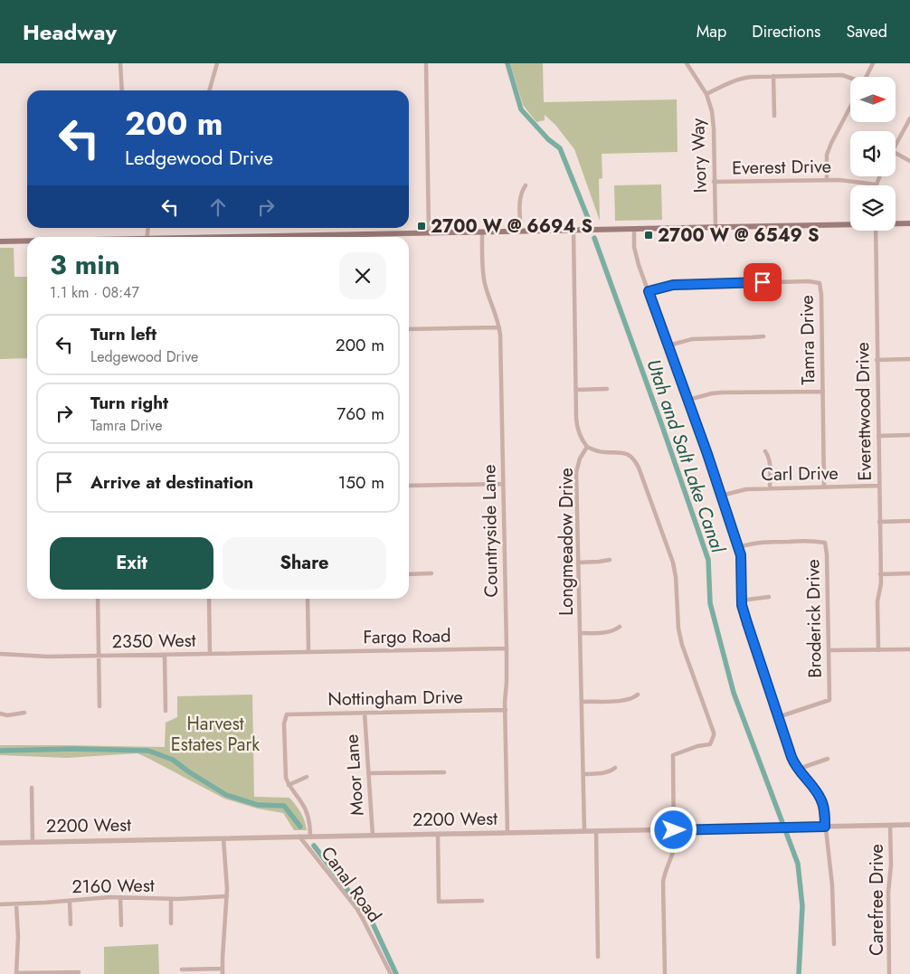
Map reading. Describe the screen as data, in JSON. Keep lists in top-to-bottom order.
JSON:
{
  "streets": {
    "street": [
      "Ivory Way",
      "Everest Drive",
      "Tamra Drive",
      "Everettwood Drive",
      "Carl Drive",
      "Countryside Lane",
      "Longmeadow Drive",
      "Broderick Drive",
      "Fargo Road",
      "2350 West",
      "Nottingham Drive",
      "Moor Lane",
      "2200 West",
      "Canal Road",
      "2160 West",
      "Carefree Drive"
    ]
  },
  "crossings": [
    ["Ivory Way", "Everest Drive"],
    ["Tamra Drive", "Carl Drive"],
    ["Everettwood Drive", "Carl Drive"],
    ["Countryside Lane", "Fargo Road"],
    ["Countryside Lane", "Nottingham Drive"],
    ["Countryside Lane", "2200 West"],
    ["Longmeadow Drive", "2200 West"],
    ["Fargo Road", "2350 West"],
    ["Nottingham Drive", "Moor Lane"],
    ["Moor Lane", "2200 West"],
    ["2200 West", "Canal Road"],
    ["2200 West", "Carefree Drive"]
  ],
  "water": ["Utah and Salt Lake Canal"],
  "parks": ["Harvest Estates Park"],
  "places": {
    "transit": ["2700 W @ 6694 S", "2700 W @ 6549 S"]
  },
  "north": "right",
  "page": {
    "header": "Headway",
    "nav": ["Map", "Directions", "Saved"],
    "turn": ["200 m", "Ledgewood Drive"],
    "heading": ["3 min", "1.1 km · 08:47"],
    "list": [
      {
        "name": "Turn left",
        "note": "Ledgewood Drive",
        "value": "200 m"
      },
      {
        "name": "Turn right",
        "note": "Tamra Drive",
        "value": "760 m"
      },
      {
        "name": "Arrive at destination",
        "value": "150 m"
      }
    ],
    "buttons": ["Exit", "Share"]
  }
}
